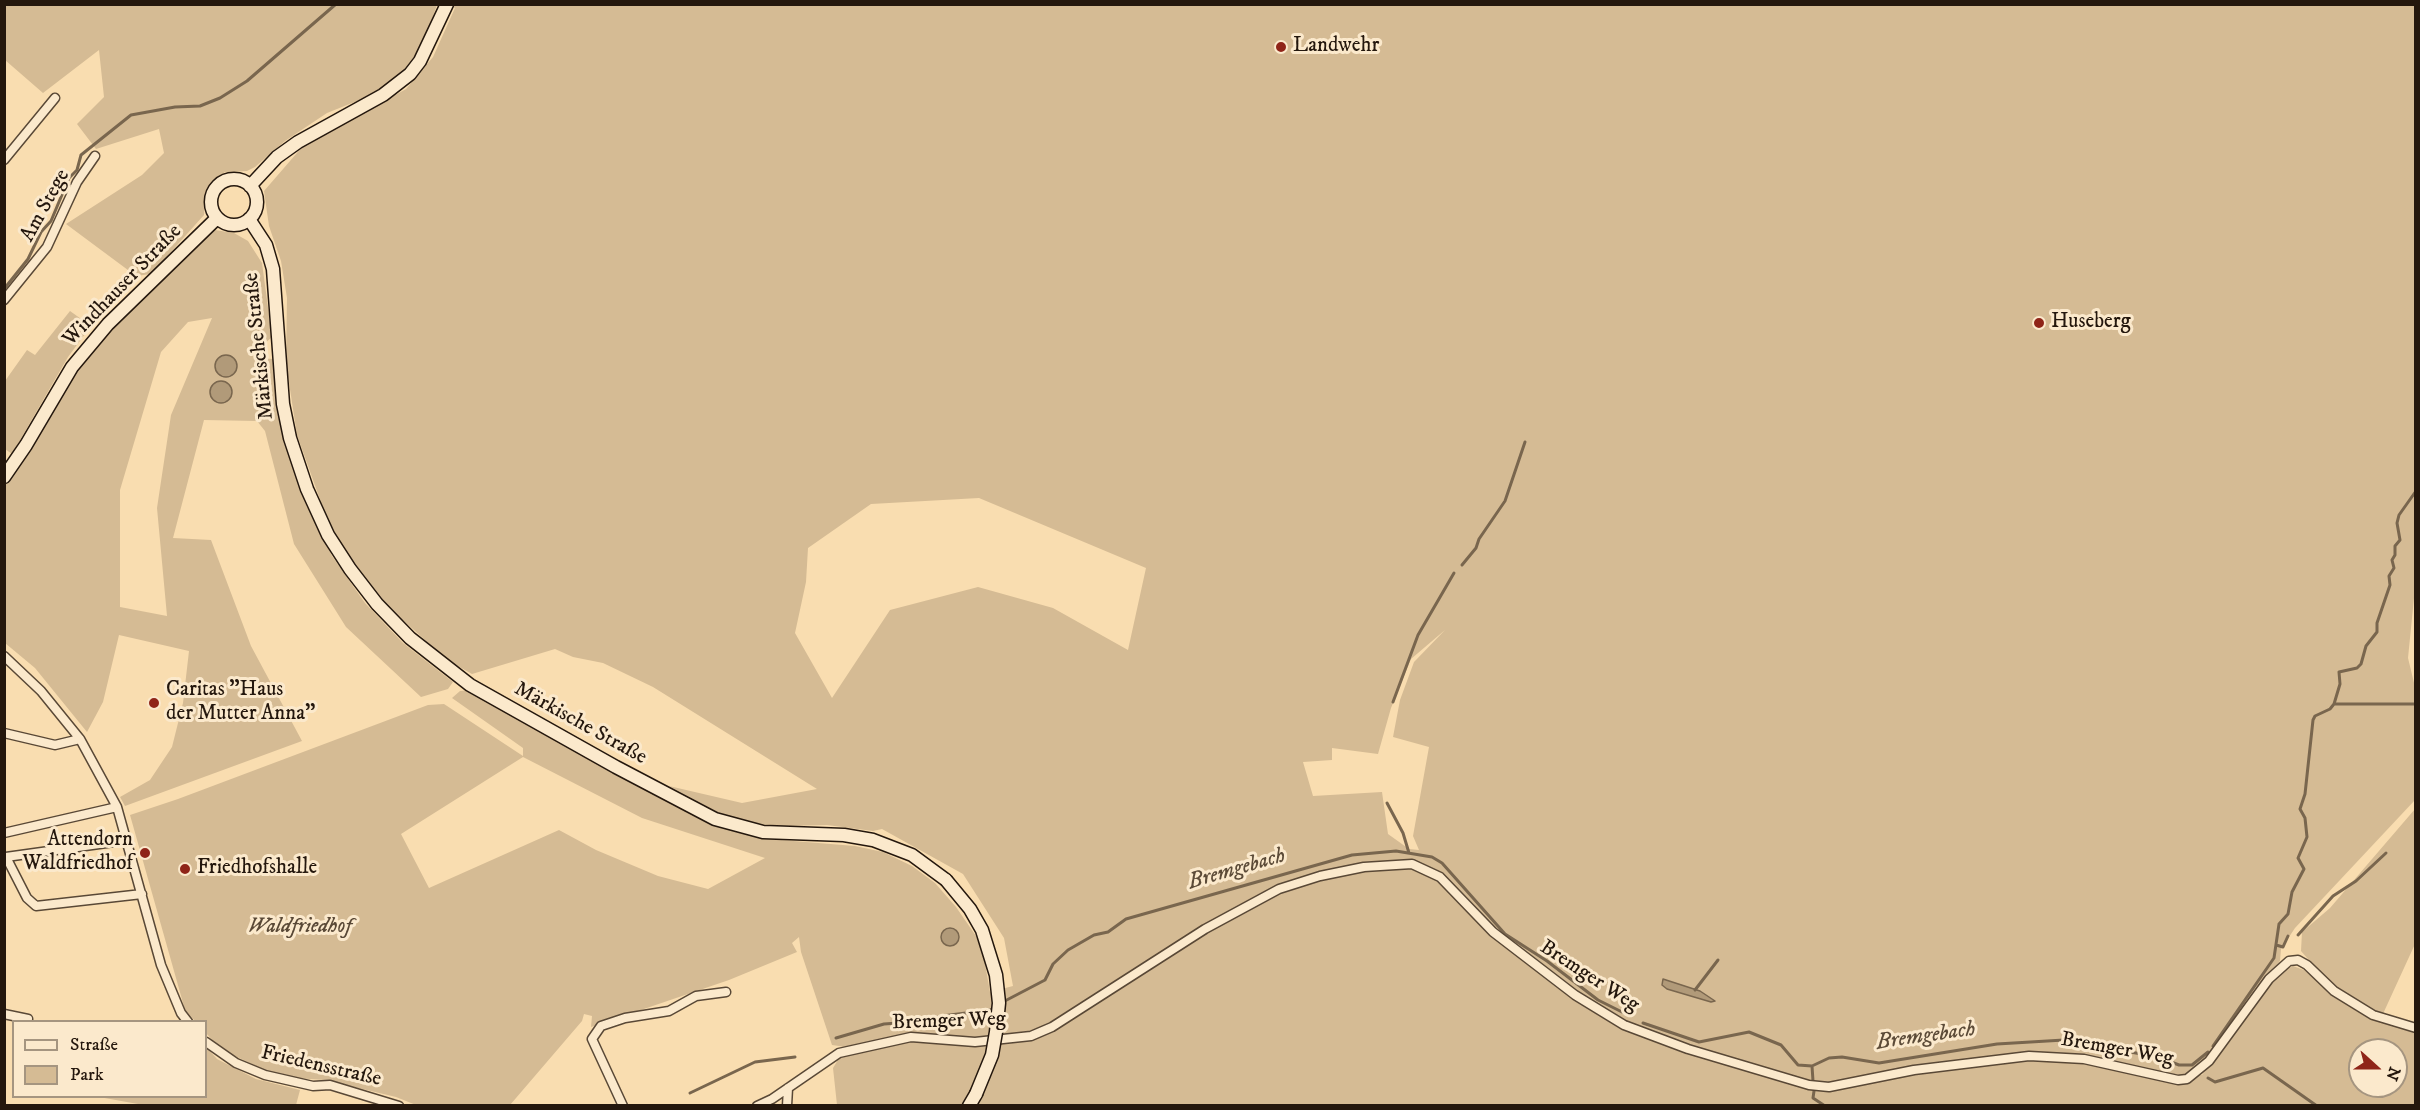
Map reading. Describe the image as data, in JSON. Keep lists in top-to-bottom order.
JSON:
{
  "streets": {
    "main road": ["Windhauser Straße", "Märkische Straße"],
    "street": ["Am Stege", "Bremger Weg", "Friedensstraße"]
  },
  "crossings": [
    ["Windhauser Straße", "Märkische Straße"]
  ],
  "water": ["Bremgebach"],
  "parks": ["Waldfriedhof"],
  "places": [
    "Landwehr",
    "Huseberg",
    "Caritas \"Haus der Mutter Anna\"",
    "Attendorn Waldfriedhof",
    "Friedhofshalle"
  ],
  "legend": ["Straße", "Park"],
  "north": "right"
}
